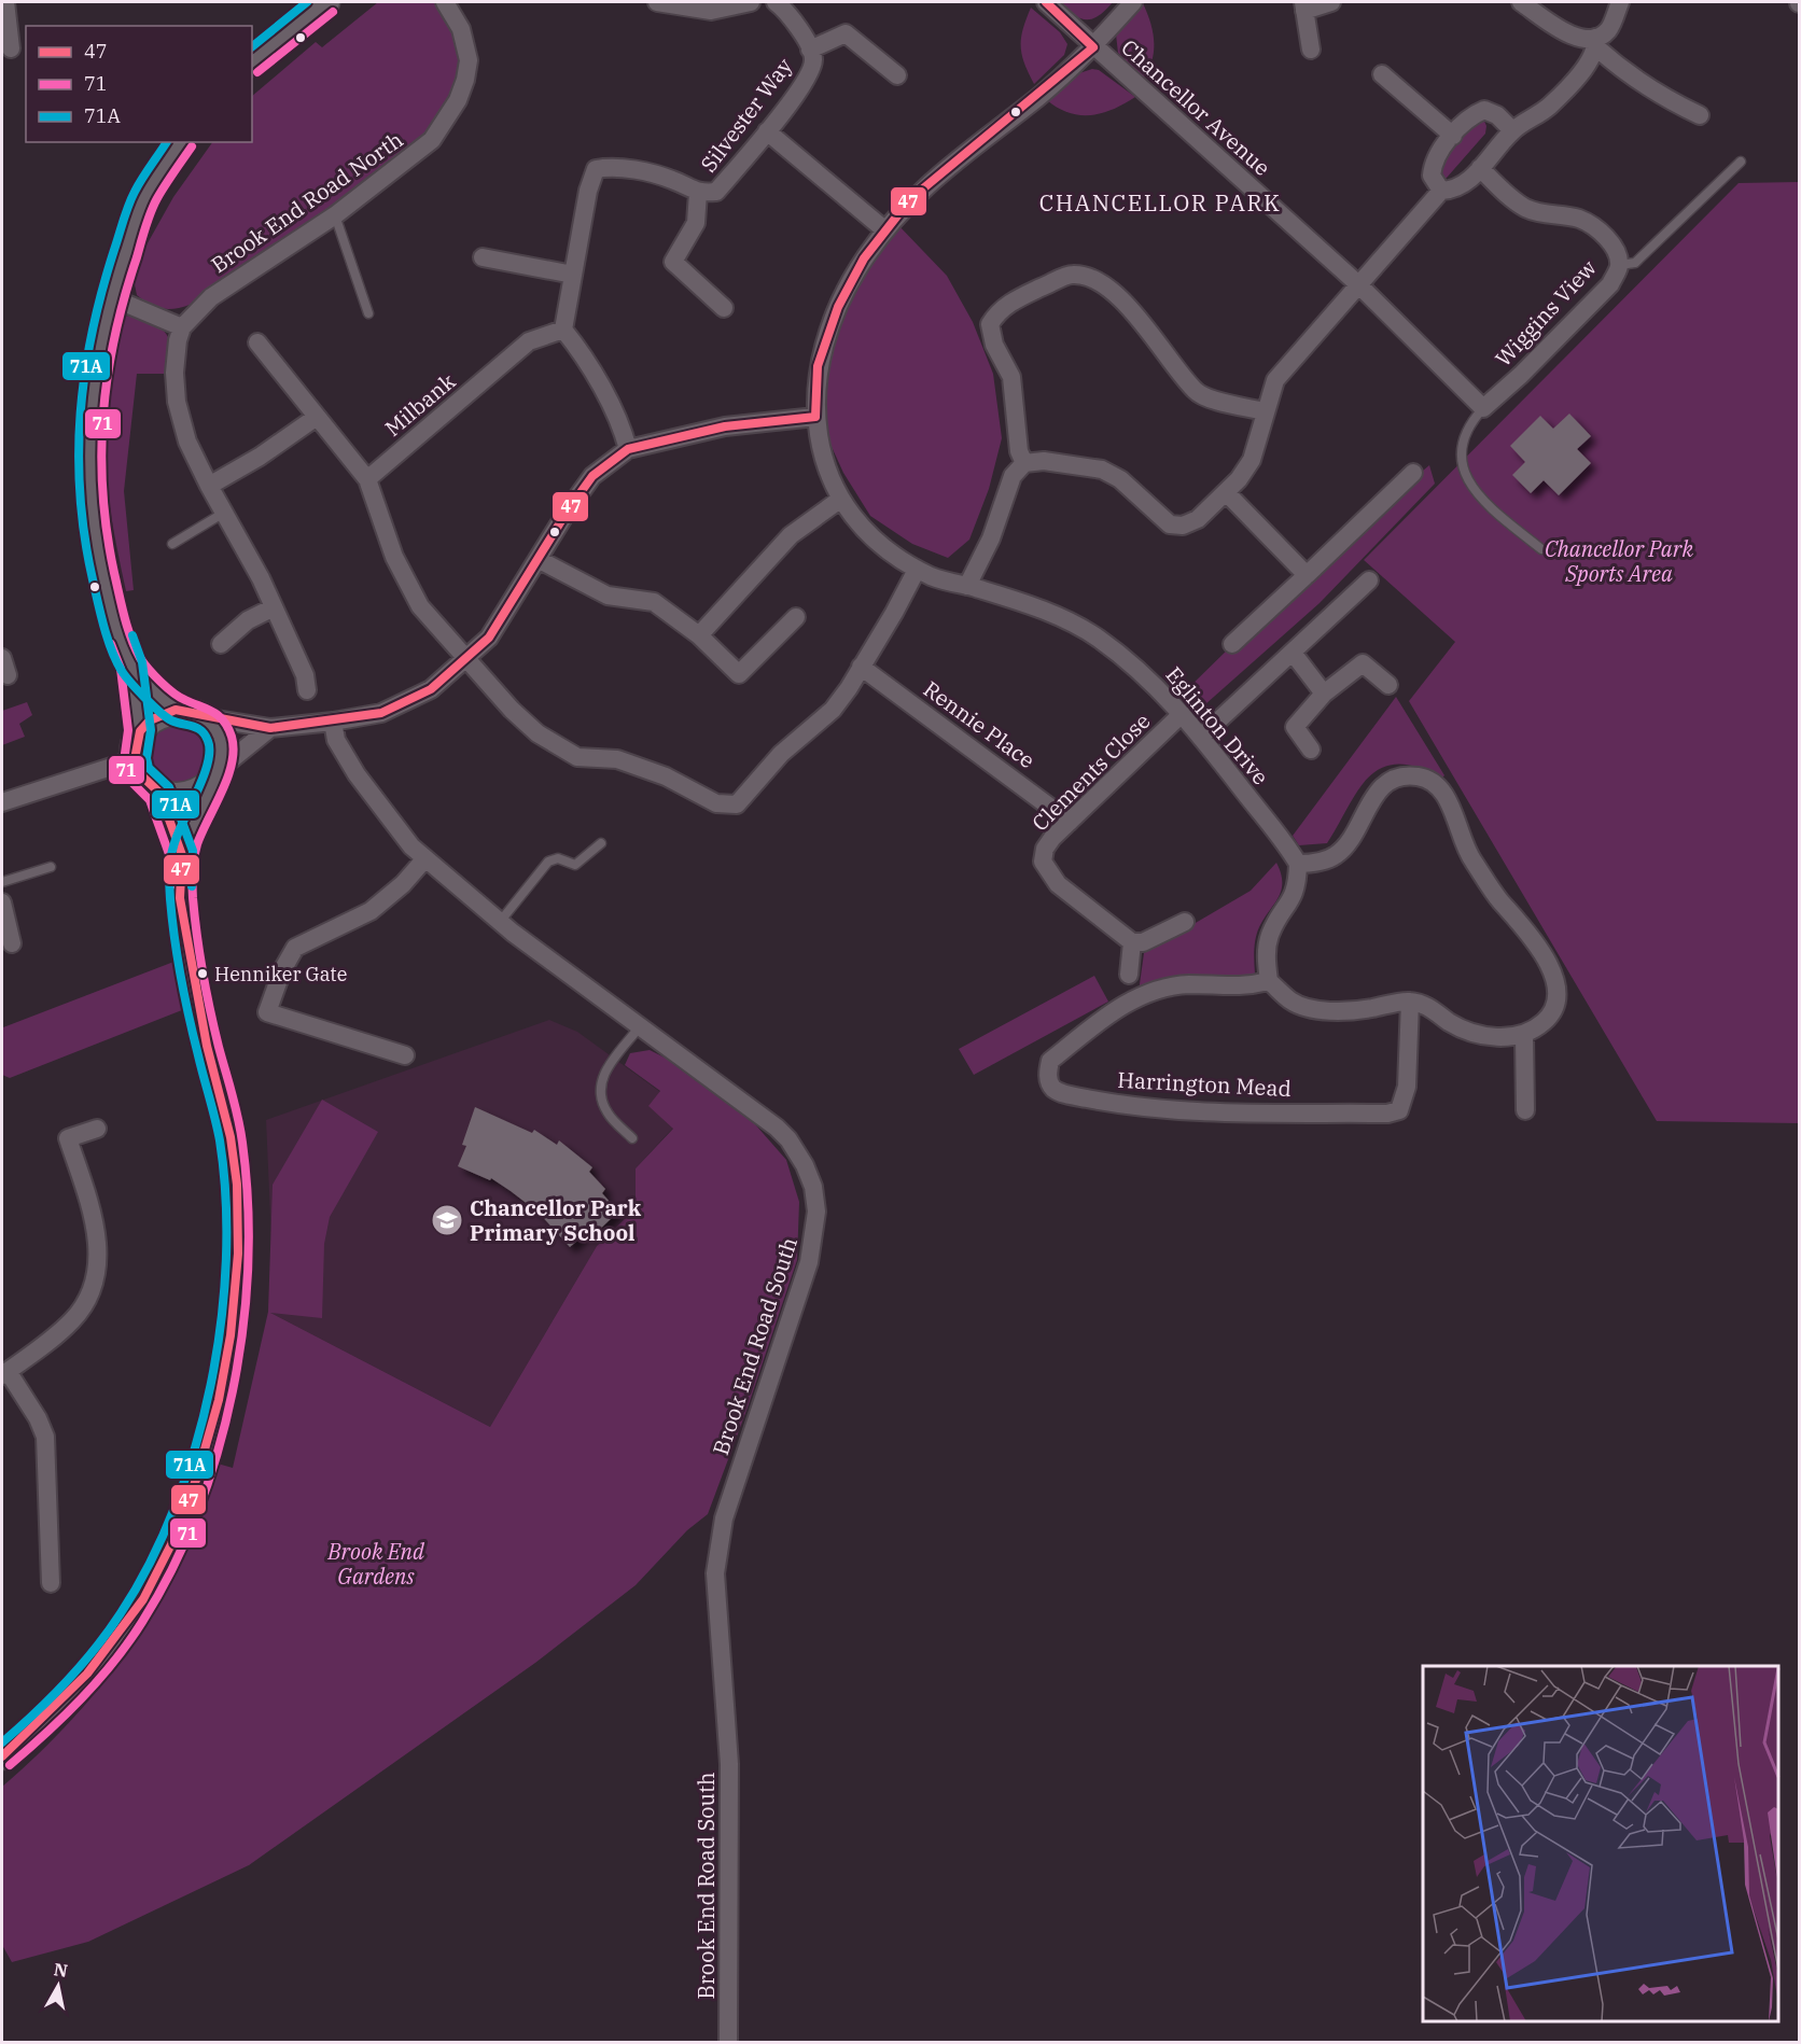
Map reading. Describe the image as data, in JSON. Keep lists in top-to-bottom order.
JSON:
{
  "streets": {
    "street": [
      "Chancellor Avenue",
      "Silvester Way",
      "Brook End Road North",
      "Wiggins View",
      "Milbank",
      "Rennie Place",
      "Eglinton Drive",
      "Clements Close",
      "Harrington Mead",
      "Brook End Road South"
    ]
  },
  "crossings": [
    ["Chancellor Avenue", "Wiggins View"],
    ["Chancellor Avenue", "Eglinton Drive"],
    ["Silvester Way", "Milbank"],
    ["Rennie Place", "Clements Close"],
    ["Eglinton Drive", "Clements Close"]
  ],
  "districts": ["CHANCELLOR PARK"],
  "parks": ["Chancellor Park Sports Area", "Brook End Gardens"],
  "places": {
    "other": ["Henniker Gate"],
    "school or university": ["Chancellor Park Primary School"]
  },
  "lines": ["transit line 47", "transit line 71A", "transit line 71"],
  "legend": ["47", "71", "71A"],
  "north": "top"
}
